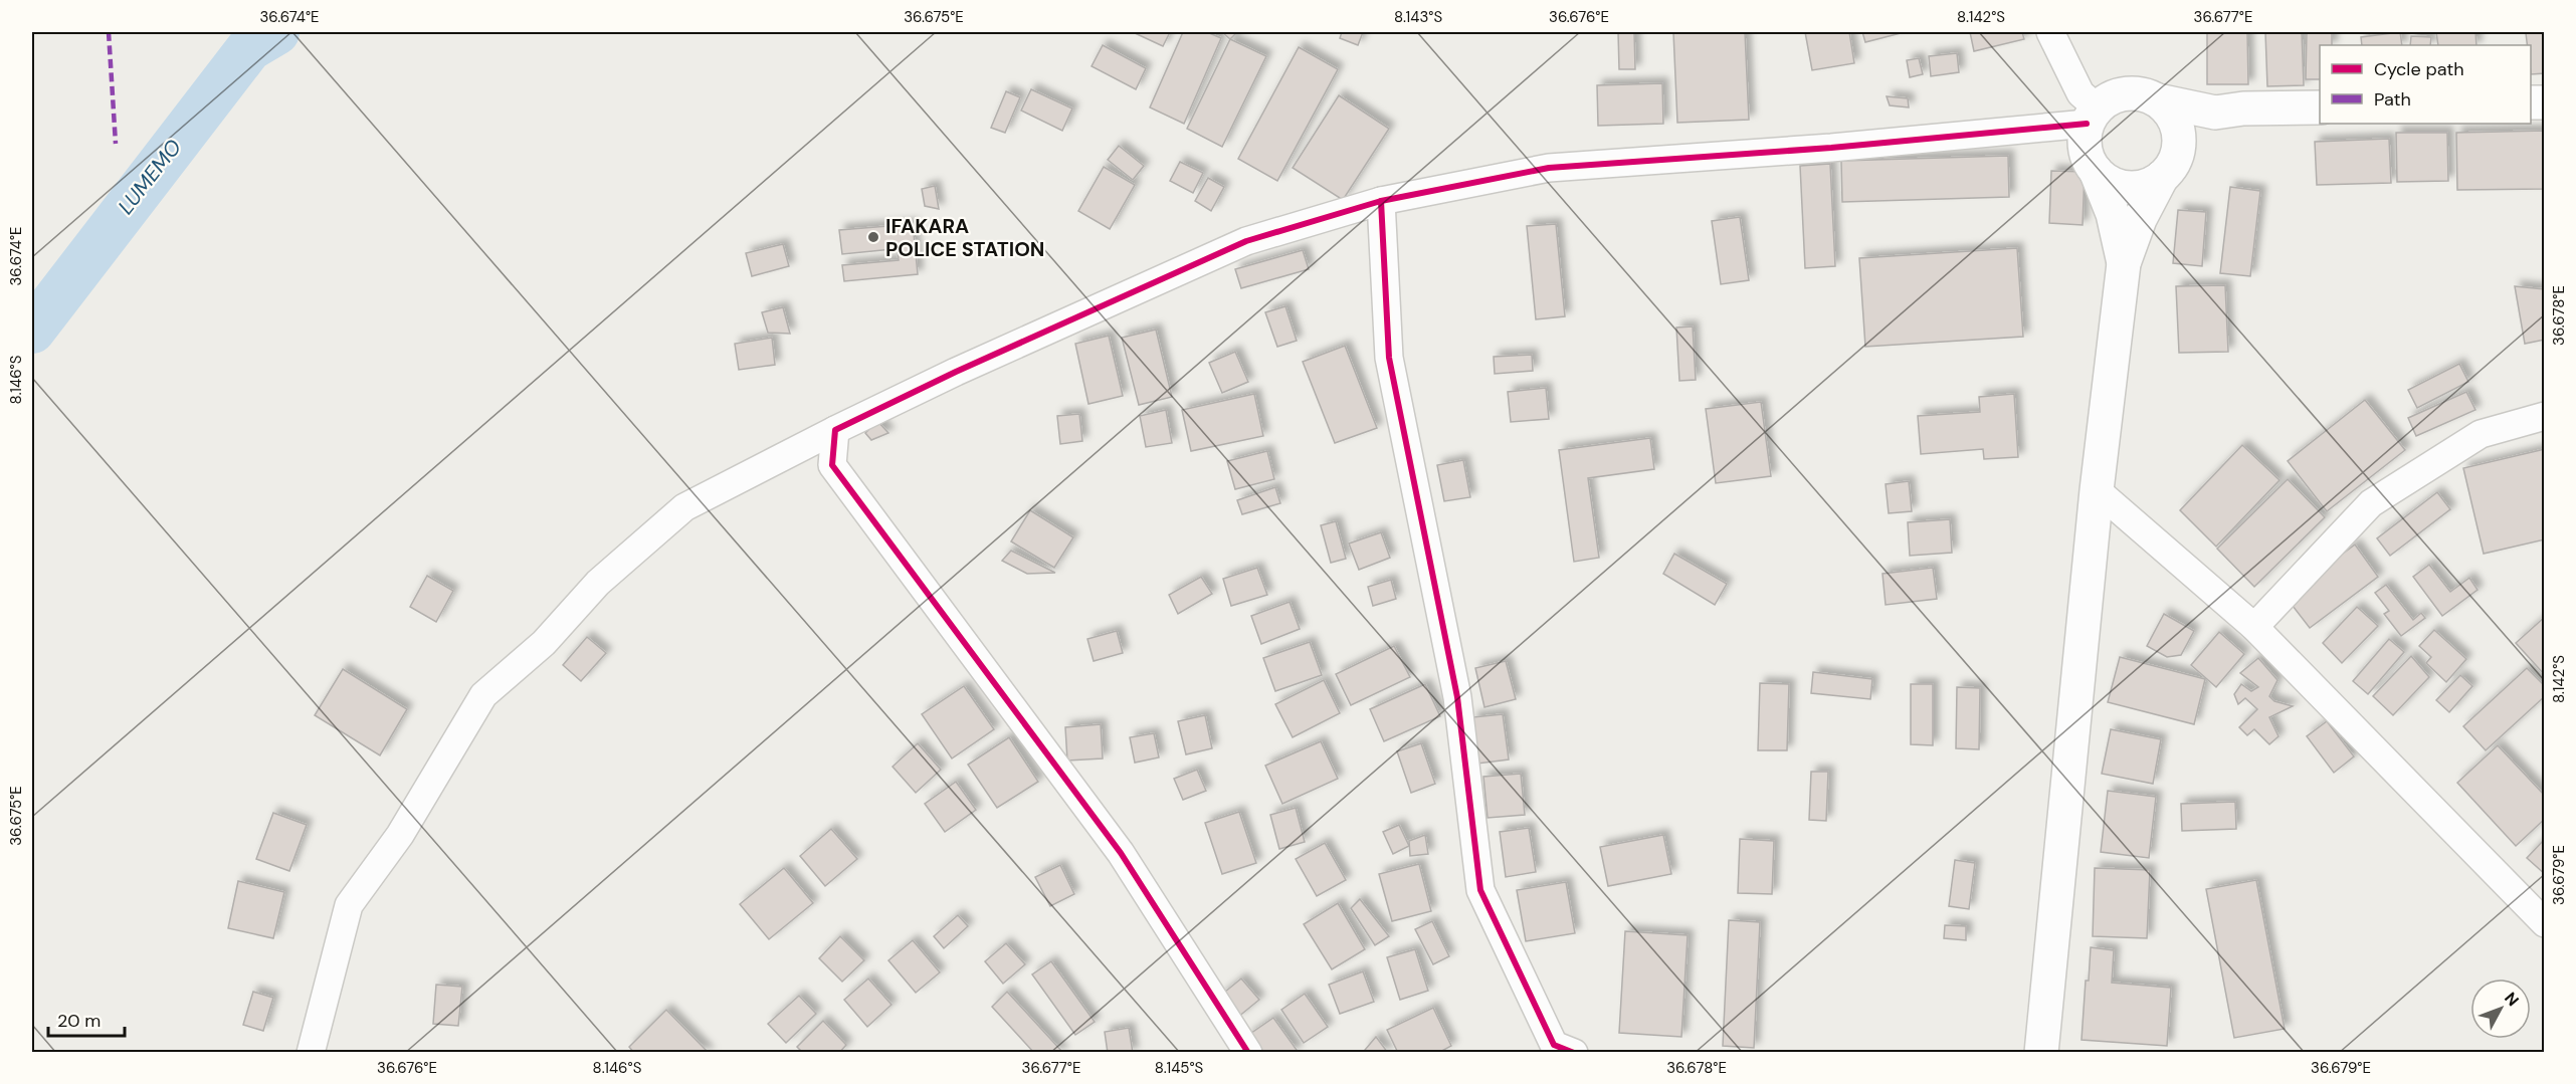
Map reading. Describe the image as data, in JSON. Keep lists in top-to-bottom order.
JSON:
{
  "water": ["LUMEMO"],
  "places": ["IFAKARA POLICE STATION"],
  "legend": ["Cycle path", "Path"],
  "scale_bar": "20 m",
  "north": "top right",
  "coordinates": [
    "36.674°E",
    "36.675°E",
    "8.143°S",
    "36.676°E",
    "8.142°S",
    "36.677°E",
    "36.678°E",
    "8.146°S",
    "36.679°E",
    "8.145°S"
  ]
}
